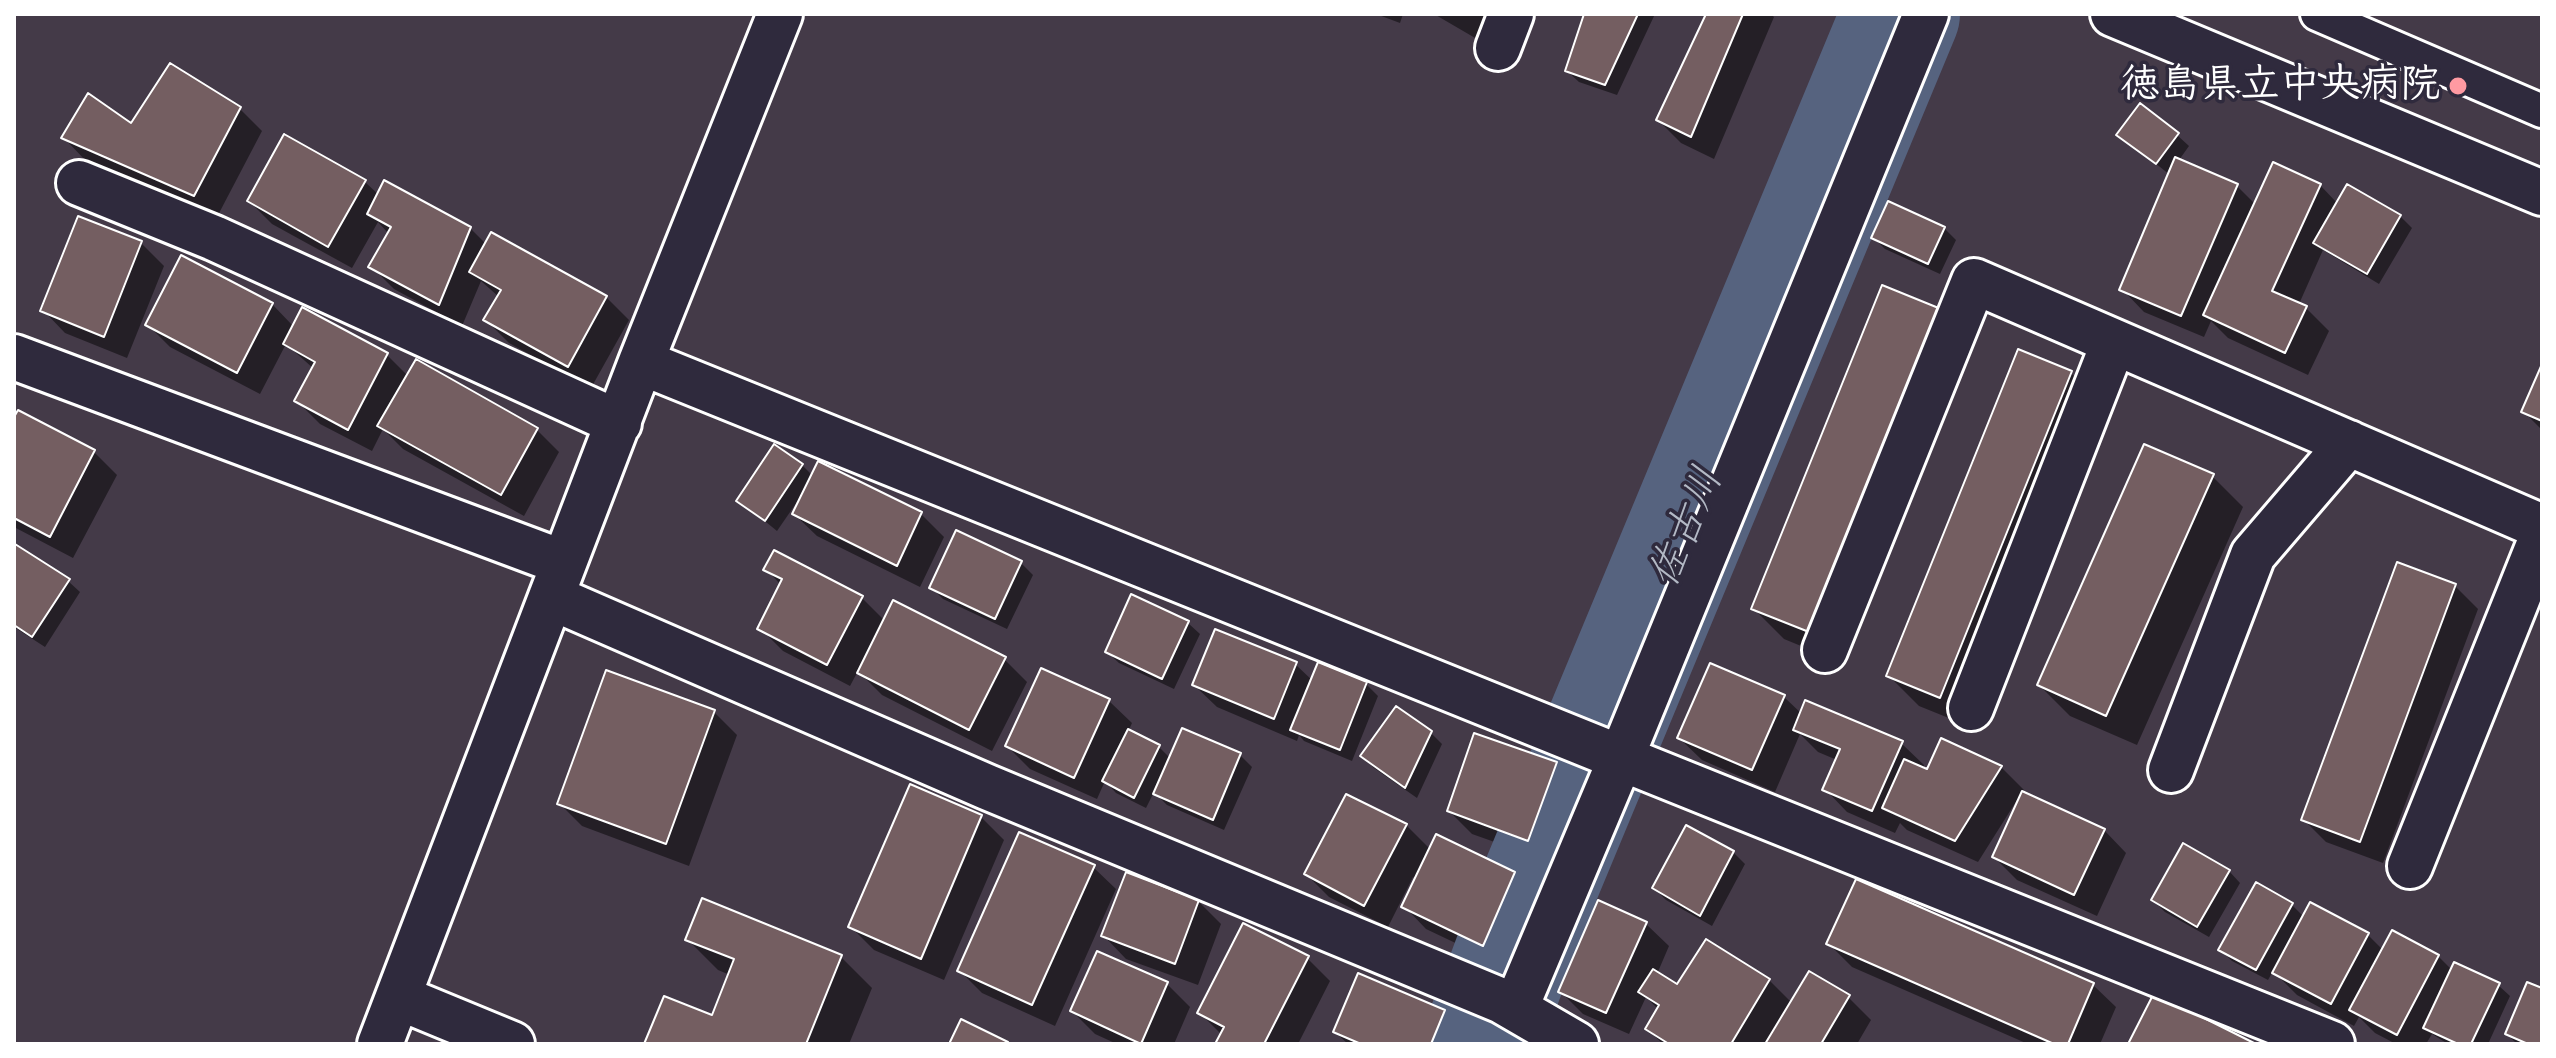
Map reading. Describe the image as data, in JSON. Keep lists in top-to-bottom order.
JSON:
{
  "water": ["佐古川"],
  "places": ["徳島県立中央病院"]
}
